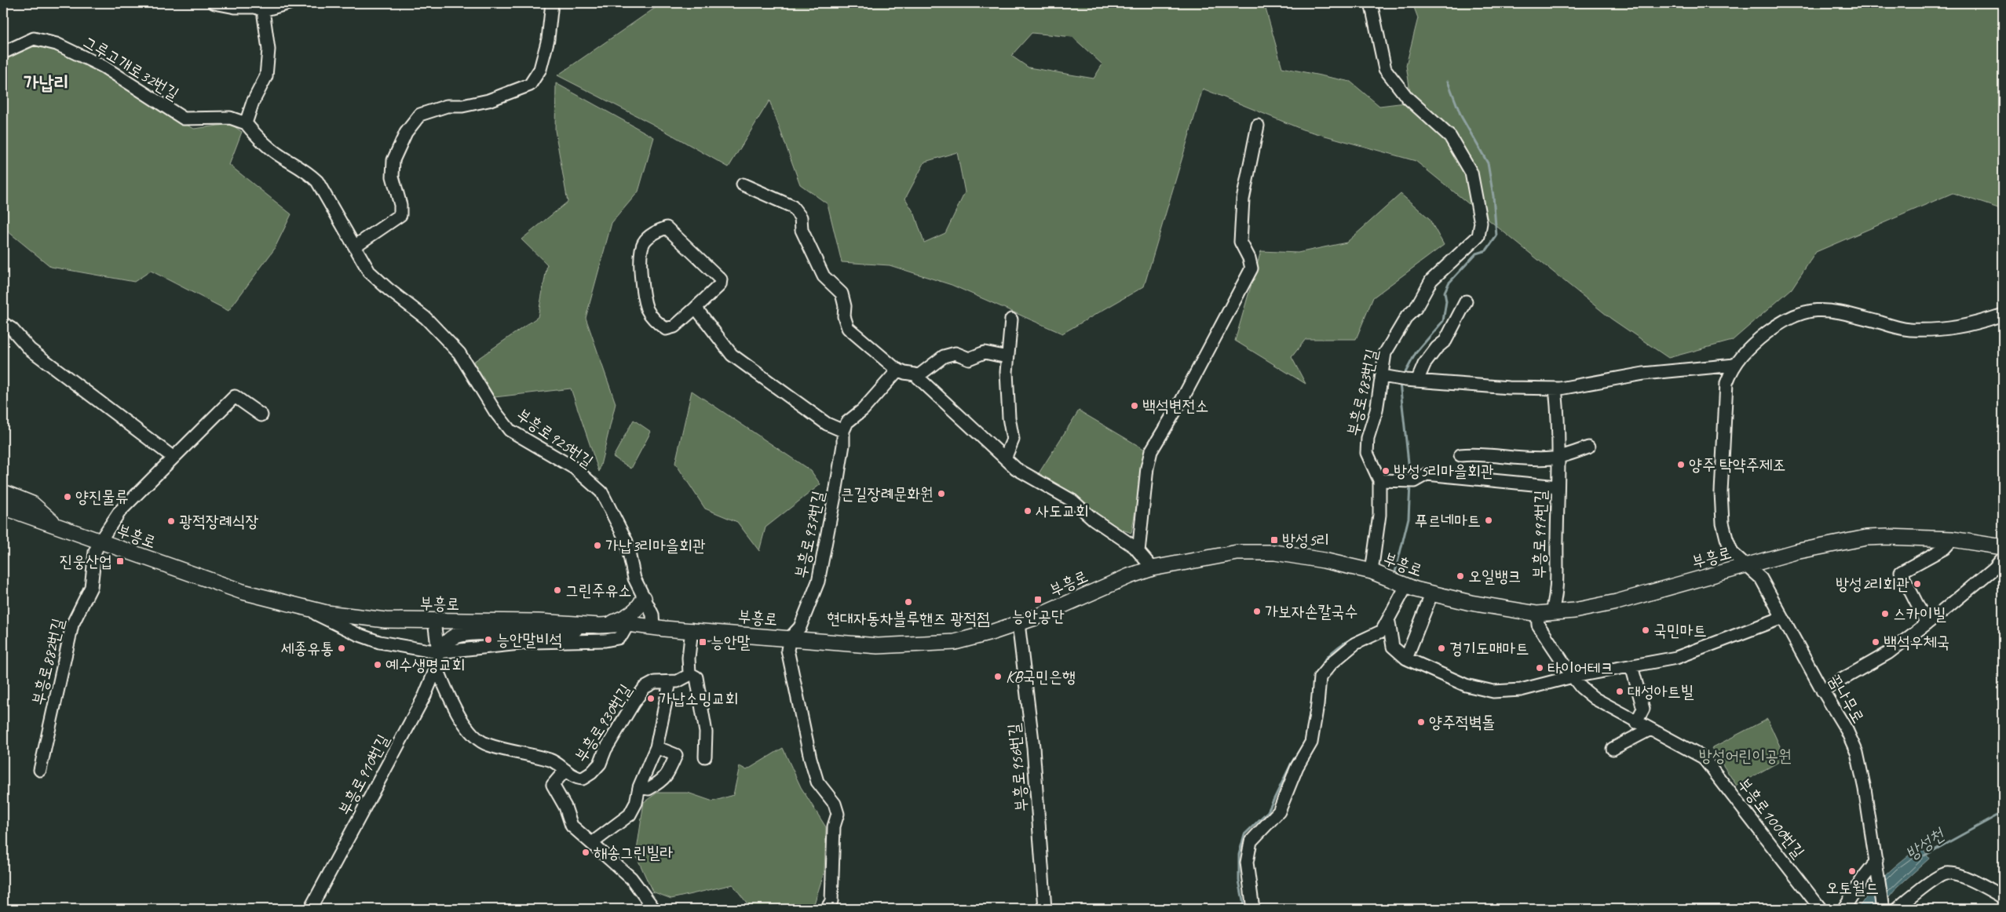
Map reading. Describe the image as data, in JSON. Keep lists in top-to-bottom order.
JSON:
{
  "streets": {
    "main road": ["부흥로"],
    "street": [
      "그루고개로32번길",
      "부흥로983번길",
      "부흥로925번길",
      "부흥로937번길",
      "부흥로997번길",
      "부흥로882번길",
      "꿈나무로",
      "부흥로930번길",
      "부흥로956번길",
      "부흥로910번길",
      "부흥로1000번길"
    ]
  },
  "crossings": [
    ["그루고개로32번길", "부흥로925번길"],
    ["부흥로983번길", "부흥로"],
    ["부흥로925번길", "부흥로"],
    ["부흥로937번길", "부흥로"],
    ["부흥로997번길", "부흥로"],
    ["부흥로997번길", "부흥로1000번길"],
    ["부흥로", "부흥로882번길"],
    ["부흥로", "꿈나무로"],
    ["부흥로", "부흥로956번길"],
    ["부흥로", "부흥로910번길"],
    ["부흥로", "부흥로1000번길"],
    ["부흥로930번길", "부흥로910번길"]
  ],
  "districts": ["가납리"],
  "water": ["방성천"],
  "parks": ["방성어린이공원"],
  "places": {
    "other": [
      "백석변전소",
      "양주 탁약주제조",
      "방성5리마을회관",
      "큰길장례문화원",
      "양진물류",
      "사도교회",
      "푸르네마트",
      "광적장례식장",
      "가납3리마을회관",
      "오일뱅크",
      "방성2리회관",
      "그린주유소",
      "현대자동차블루핸즈 광적점",
      "가보자손칼국수",
      "스카이빌",
      "국민마트",
      "능안말비석",
      "백석우체국",
      "세종유통",
      "경기도매마트",
      "예수생명교회",
      "타이어테크",
      "KB국민은행",
      "대성아트빌",
      "가납소밍교회",
      "양주적벽돌",
      "해송그린빌라",
      "오토월드"
    ],
    "transit": [
      "방성5리",
      "진웅산업",
      "능안공단",
      "능안말"
    ]
  }
}
